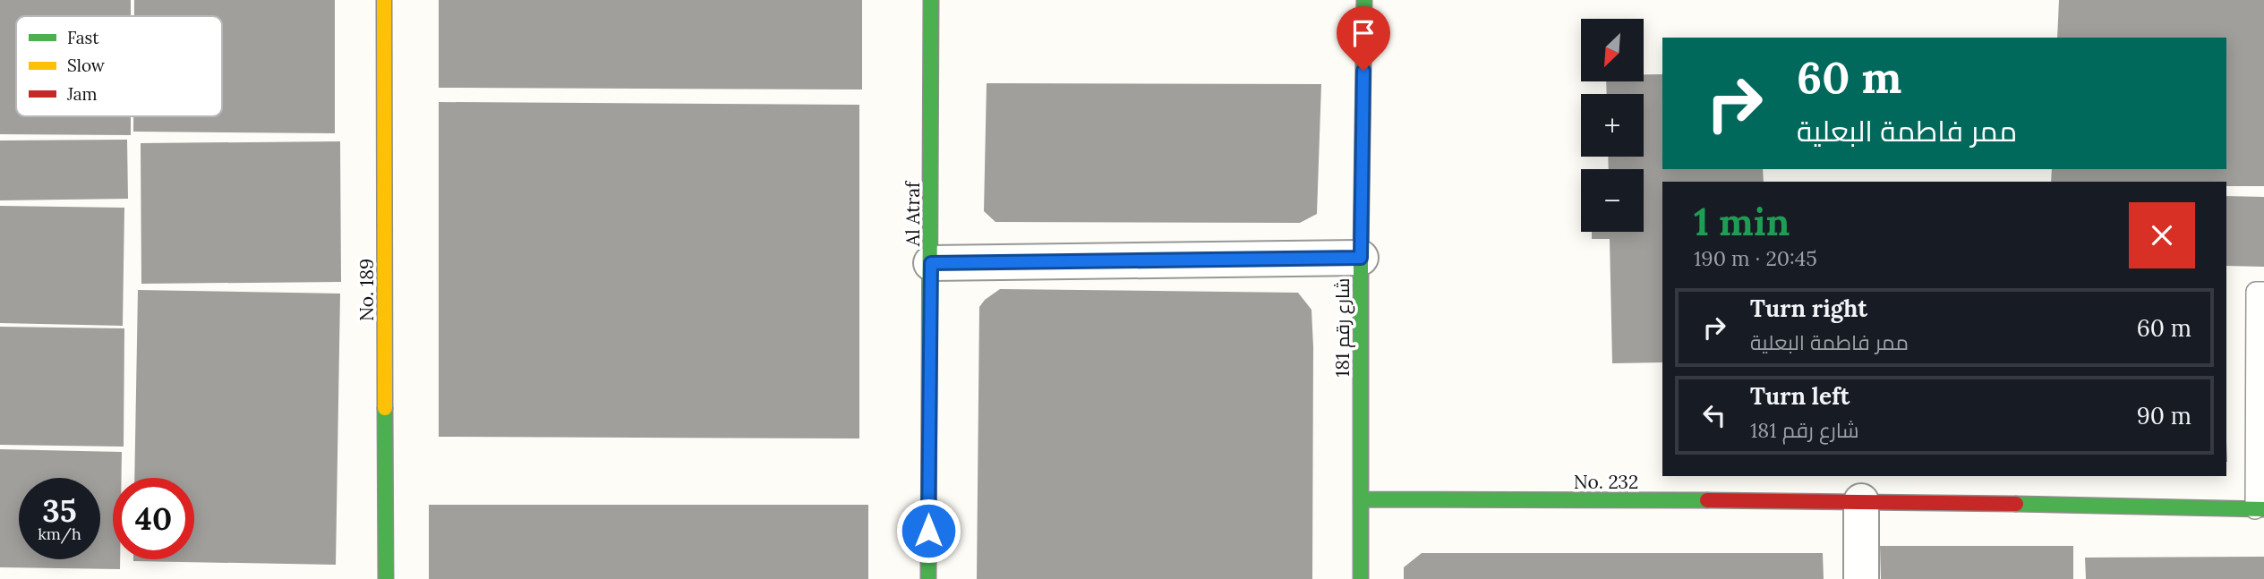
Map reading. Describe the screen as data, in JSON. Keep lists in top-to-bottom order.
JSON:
{
  "streets": {
    "street": [
      "Al Atraf",
      "No. 189",
      "شارع رقم 181",
      "No. 232"
    ]
  },
  "crossings": [
    ["شارع رقم 181", "No. 232"]
  ],
  "legend": ["Fast", "Slow", "Jam"],
  "north": "bottom left",
  "page": {
    "map_buttons": ["+", "−"],
    "turn": ["60 m", "ممر فاطمة البعلية"],
    "heading": ["1 min", "190 m · 20:45"],
    "list": [
      {
        "name": "Turn right",
        "note": "ممر فاطمة البعلية",
        "value": "60 m"
      },
      {
        "name": "Turn left",
        "note": "شارع رقم 181",
        "value": "90 m"
      }
    ],
    "speed": "35 km/h",
    "limit": "40"
  }
}
